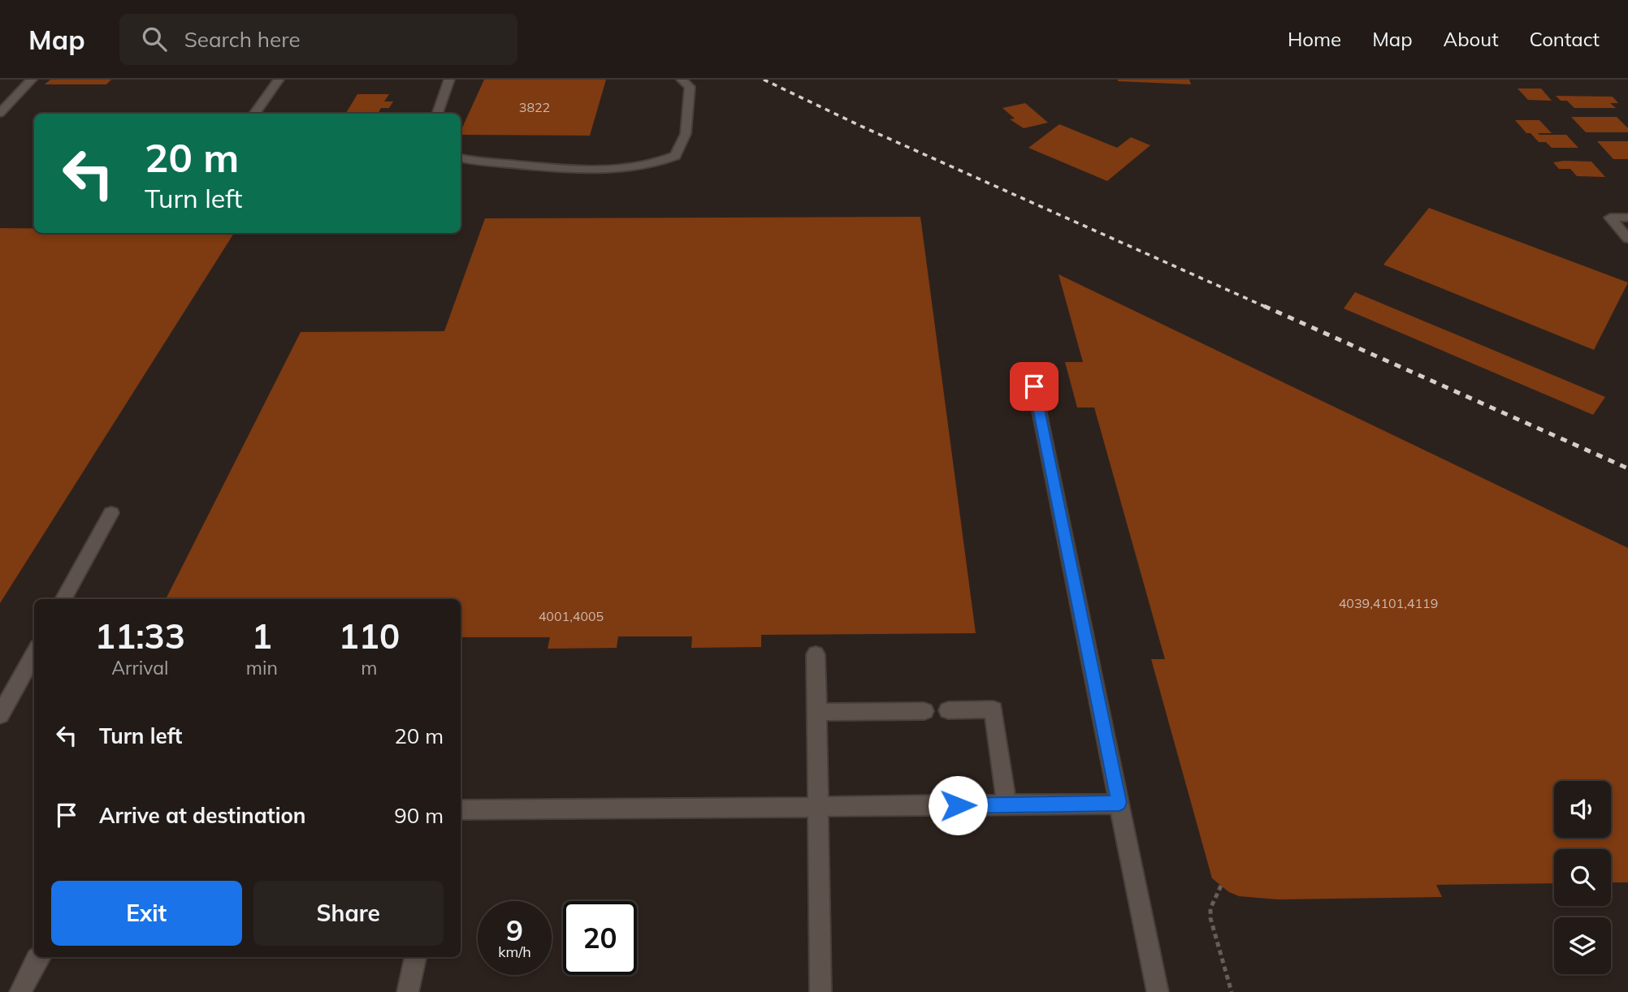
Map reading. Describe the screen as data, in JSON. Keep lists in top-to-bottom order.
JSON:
{
  "house_numbers": ["3822", "4039,4101,4119", "4001,4005"],
  "page": {
    "header": "Map",
    "search": "Search here",
    "nav": [
      "Home",
      "Map",
      "About",
      "Contact"
    ],
    "turn": ["20 m", "Turn left"],
    "eta": [
      "11:33",
      "Arrival",
      "1",
      "min",
      "110",
      "m"
    ],
    "list": [
      {
        "name": "Turn left",
        "value": "20 m"
      },
      {
        "name": "Arrive at destination",
        "value": "90 m"
      }
    ],
    "buttons": ["Exit", "Share"],
    "speed": "9 km/h",
    "limit": "20"
  }
}
